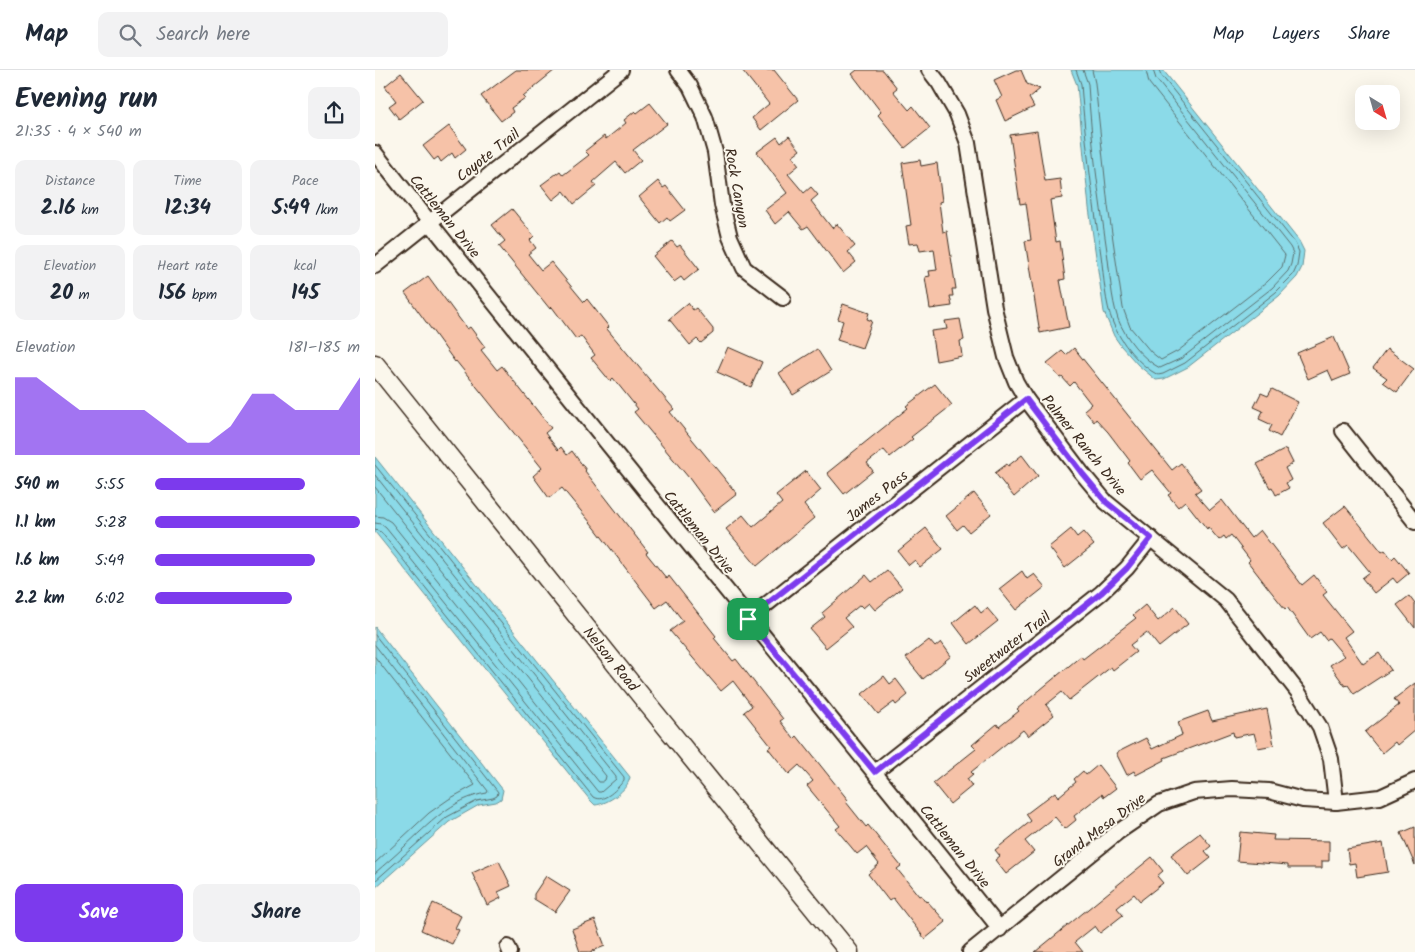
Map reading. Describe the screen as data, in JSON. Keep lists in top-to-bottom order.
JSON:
{
  "streets": {
    "street": [
      "Coyote Trail",
      "Rock Canyon",
      "Cattleman Drive",
      "Palmer Ranch Drive",
      "James Pass",
      "Sweetwater Trail",
      "Nelson Road",
      "Grand Mesa Drive"
    ]
  },
  "crossings": [
    ["Coyote Trail", "Cattleman Drive"],
    ["Cattleman Drive", "James Pass"],
    ["Cattleman Drive", "Sweetwater Trail"],
    ["Cattleman Drive", "Grand Mesa Drive"],
    ["Palmer Ranch Drive", "James Pass"],
    ["Palmer Ranch Drive", "Sweetwater Trail"],
    ["Palmer Ranch Drive", "Grand Mesa Drive"]
  ],
  "north": "bottom right",
  "page": {
    "header": "Map",
    "search": "Search here",
    "nav": ["Map", "Layers", "Share"],
    "heading": ["Evening run", "21:35 · 4 × 540 m"],
    "stats": [
      ["Distance", "2.16 km"],
      ["Time", "12:34"],
      ["Pace", "5:49 /km"],
      ["Elevation", "20 m"],
      ["Heart rate", "156 bpm"],
      ["kcal", "145"]
    ],
    "chart": ["Elevation", "181–185 m"],
    "list": [
      {
        "name": "540 m",
        "note": "5:55"
      },
      {
        "name": "1.1 km",
        "note": "5:28"
      },
      {
        "name": "1.6 km",
        "note": "5:49"
      },
      {
        "name": "2.2 km",
        "note": "6:02"
      }
    ],
    "buttons": ["Save", "Share"]
  }
}
